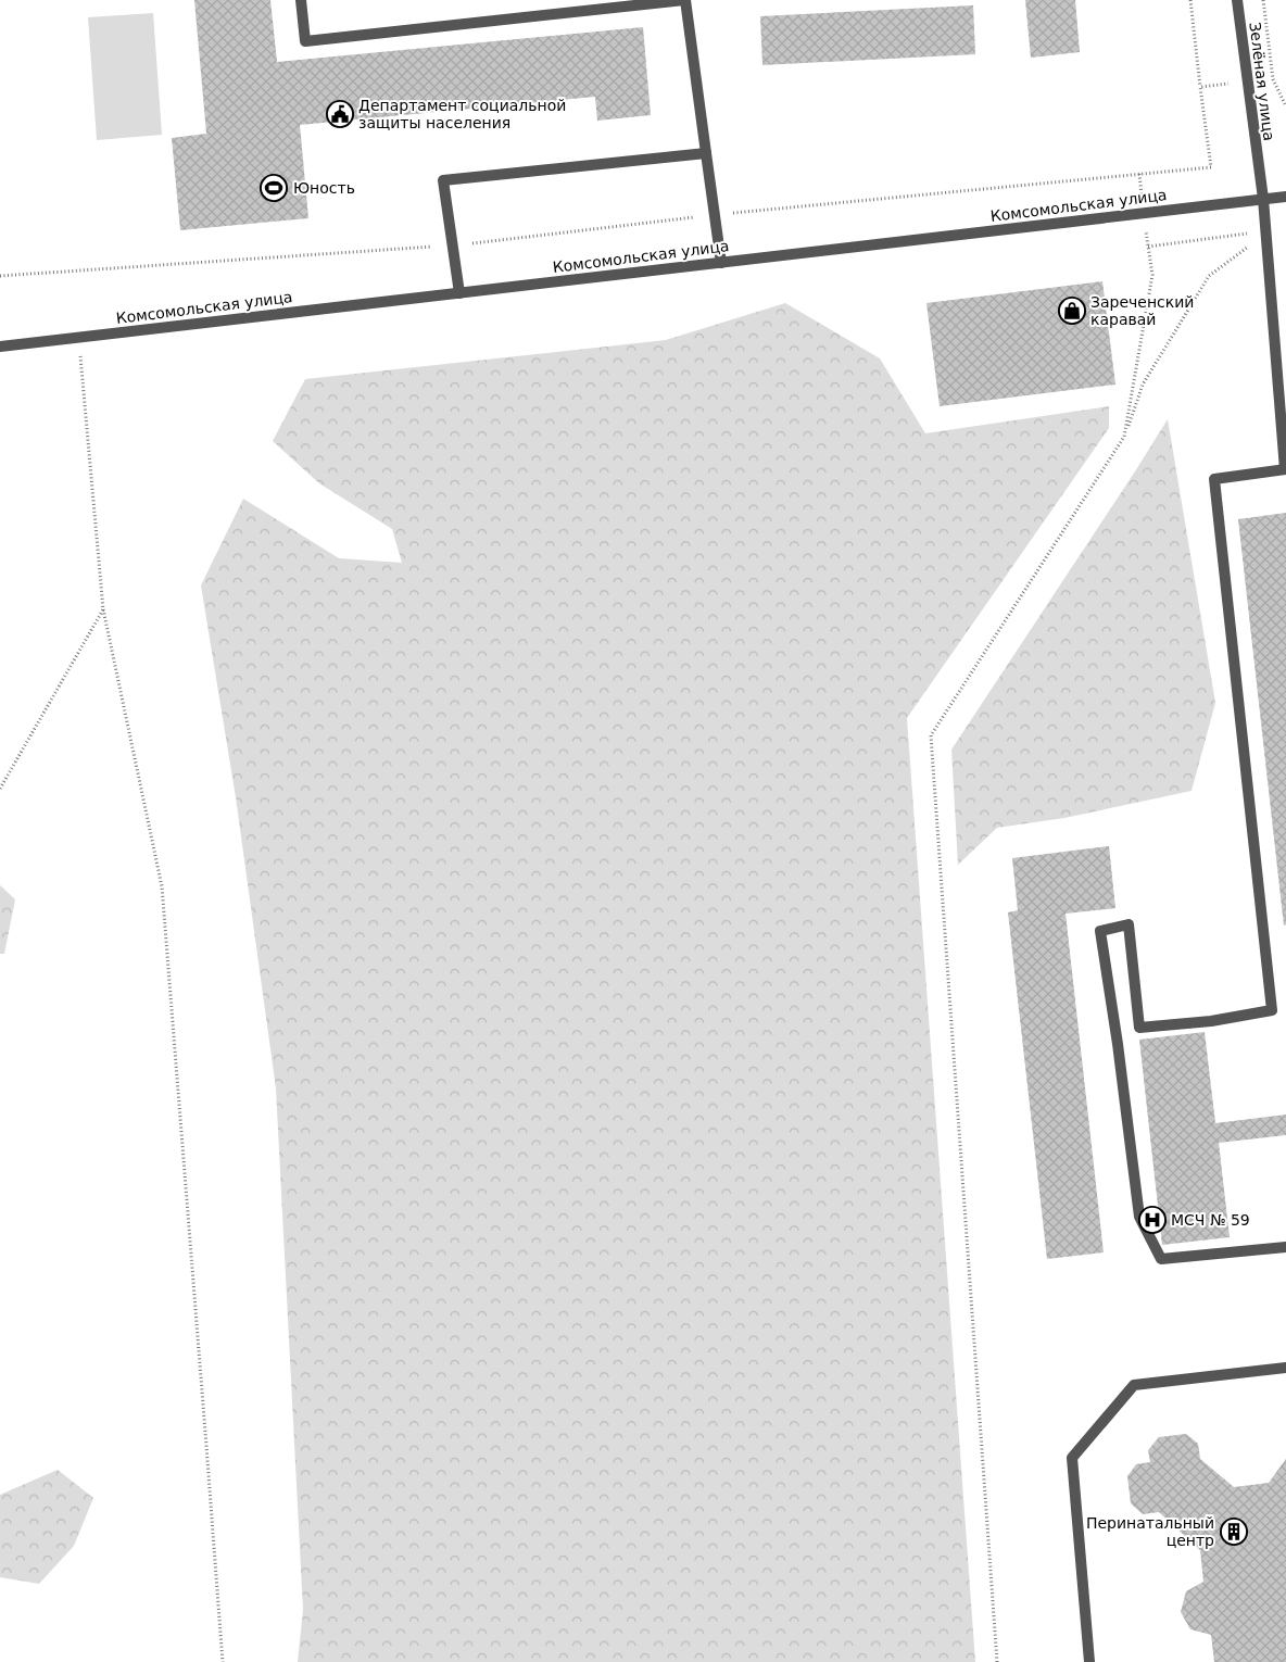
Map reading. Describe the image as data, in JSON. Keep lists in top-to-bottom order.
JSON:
{
  "streets": {
    "street": ["Зелёная улица", "Комсомольская улица"]
  },
  "crossings": [
    ["Зелёная улица", "Комсомольская улица"]
  ],
  "places": {
    "public building": ["Департамент социальной защиты населения"],
    "sports": ["Юность"],
    "shop": ["Зареченский каравай"],
    "hospital": ["МСЧ № 59"],
    "building": ["Перинатальный центр"]
  }
}
